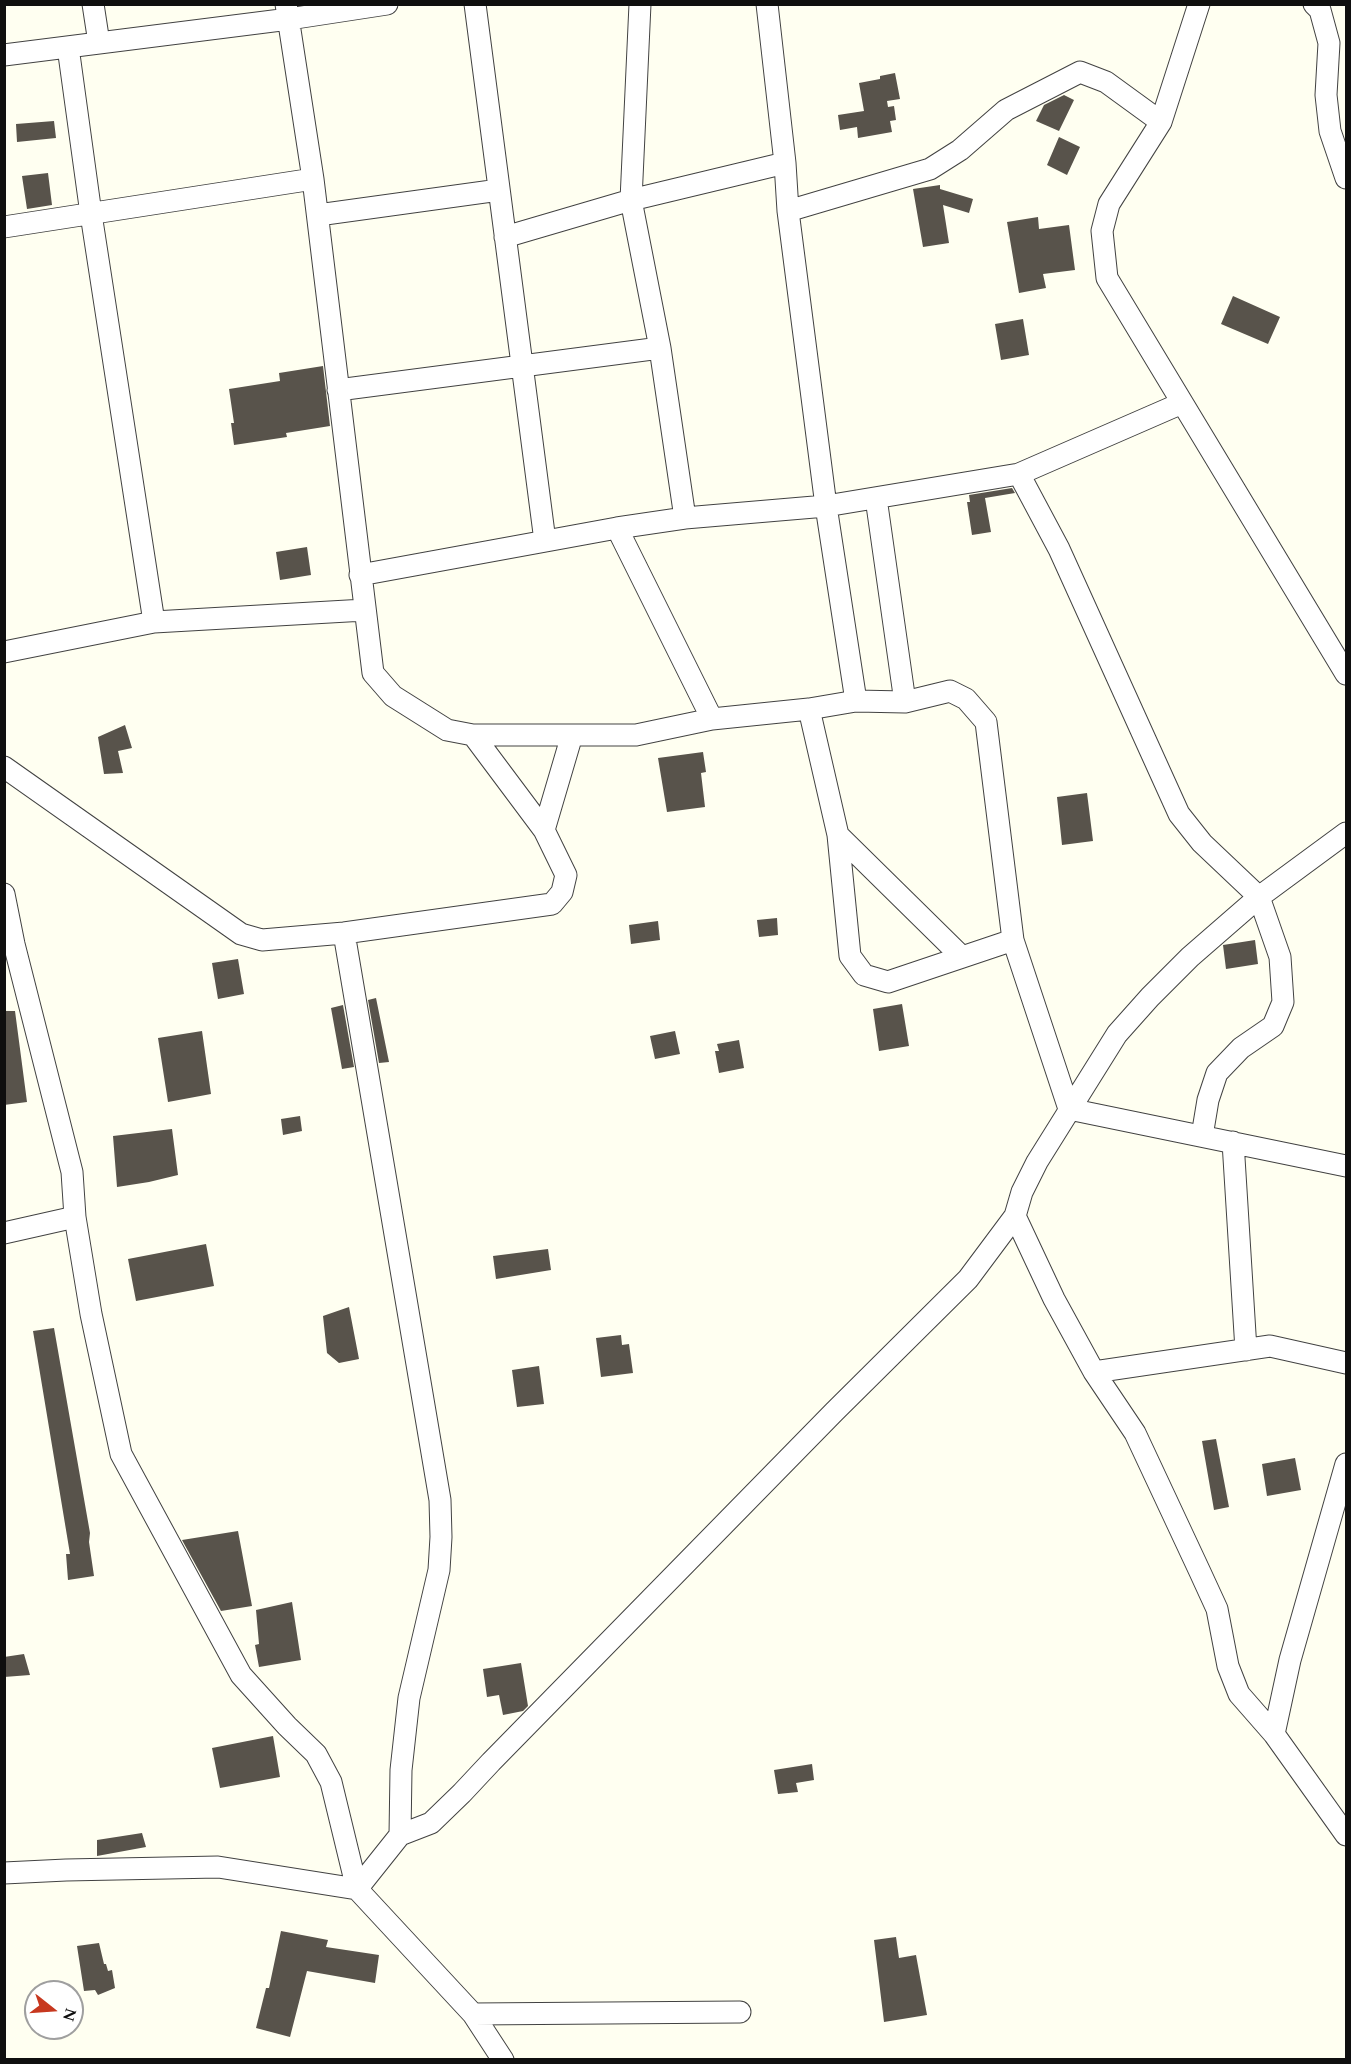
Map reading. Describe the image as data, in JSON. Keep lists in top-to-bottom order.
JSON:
{
  "north": "right"
}
